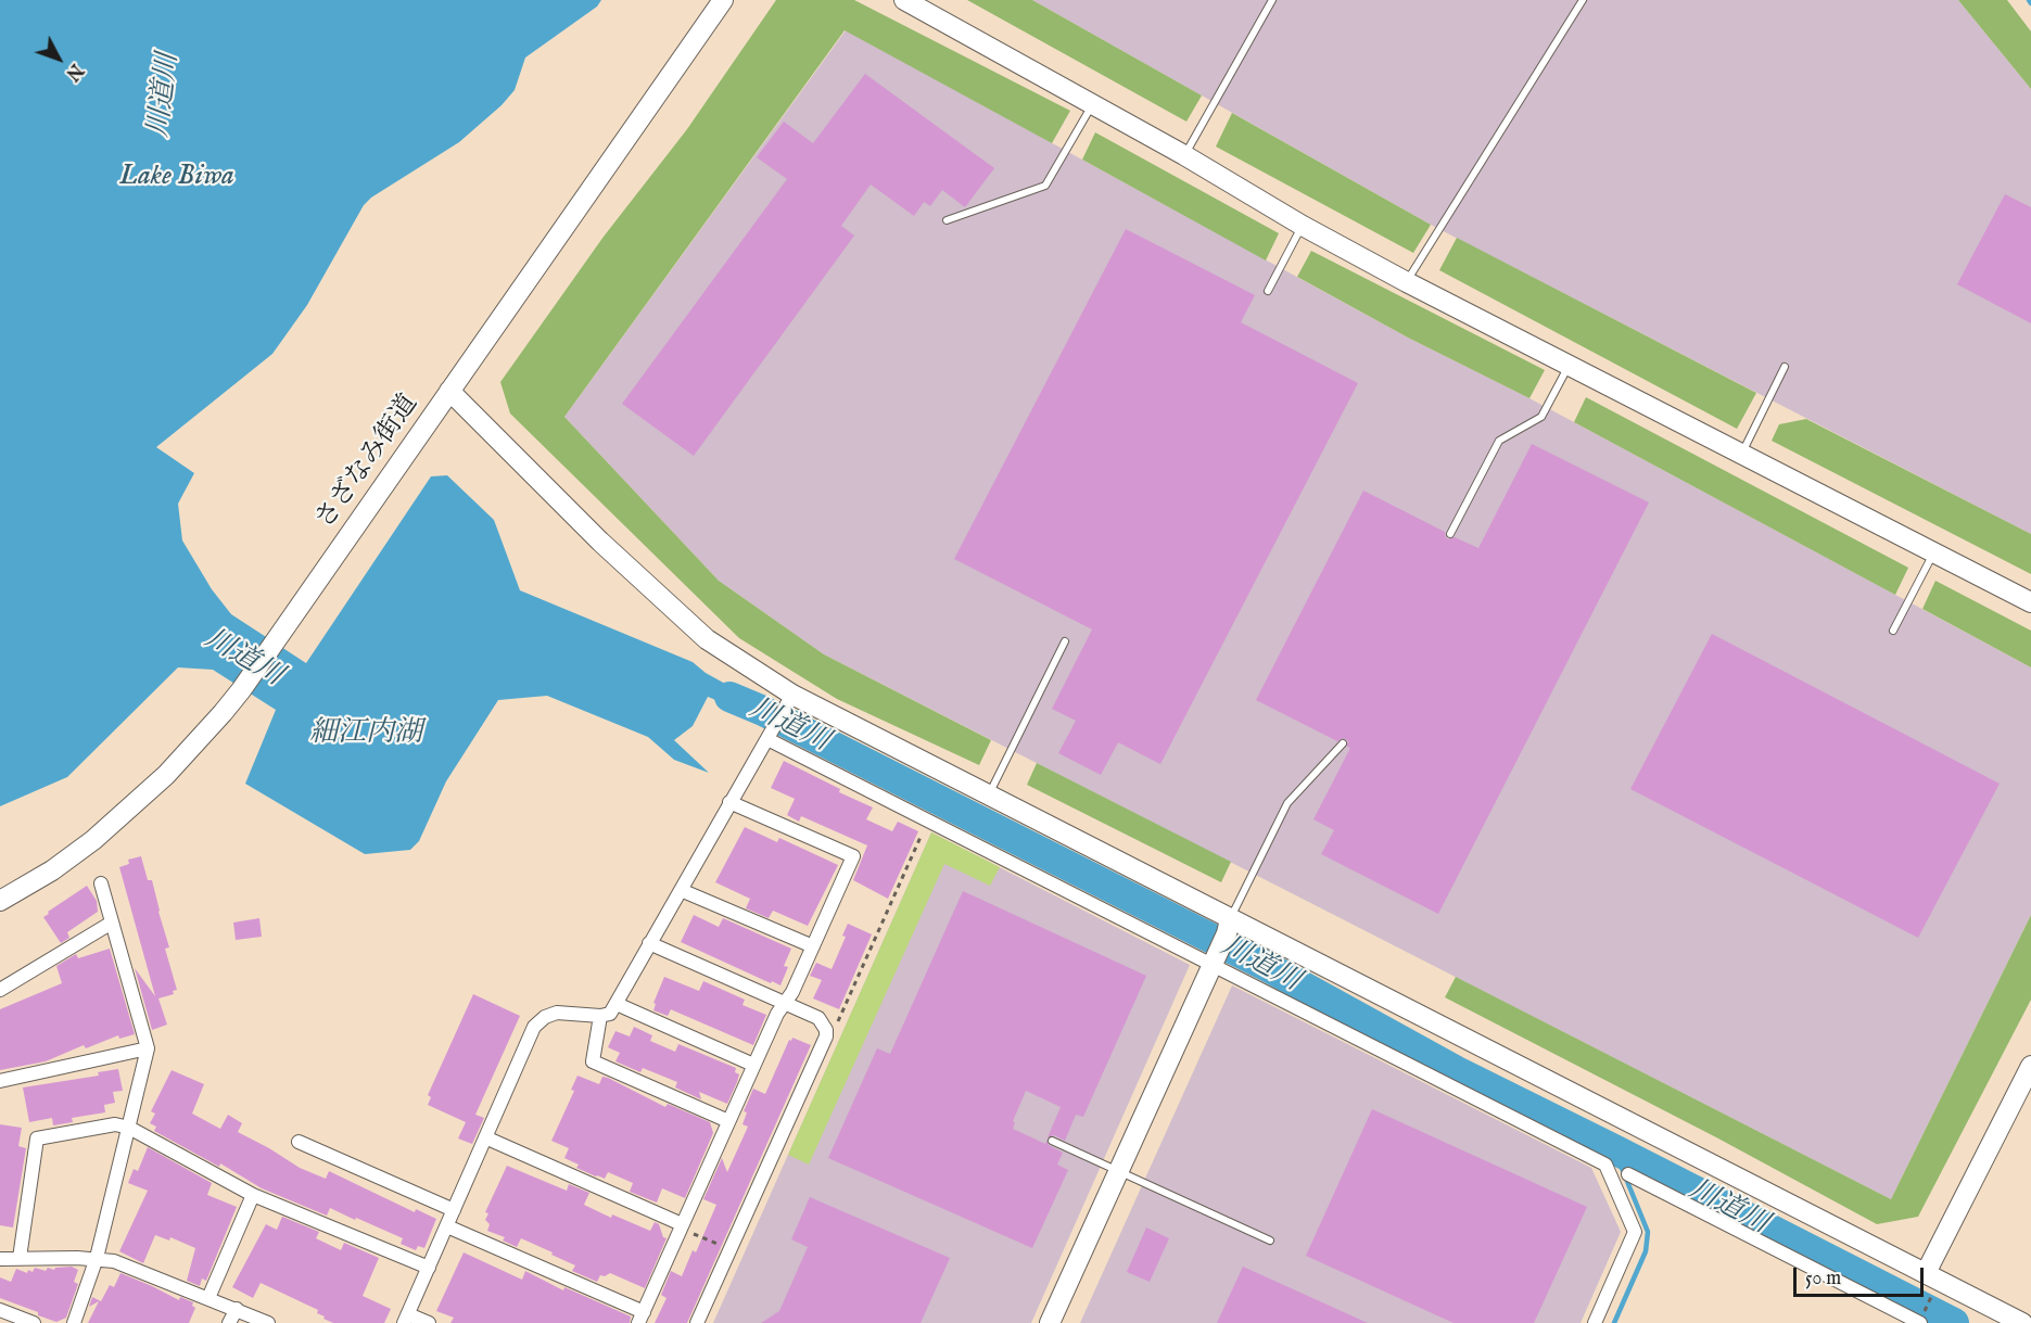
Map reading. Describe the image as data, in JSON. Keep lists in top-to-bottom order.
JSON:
{
  "streets": {
    "street": ["さざなみ街道"]
  },
  "water": ["川道川", "Lake Biwa", "細江内湖"],
  "scale_bar": "50 m",
  "north": "bottom right"
}
